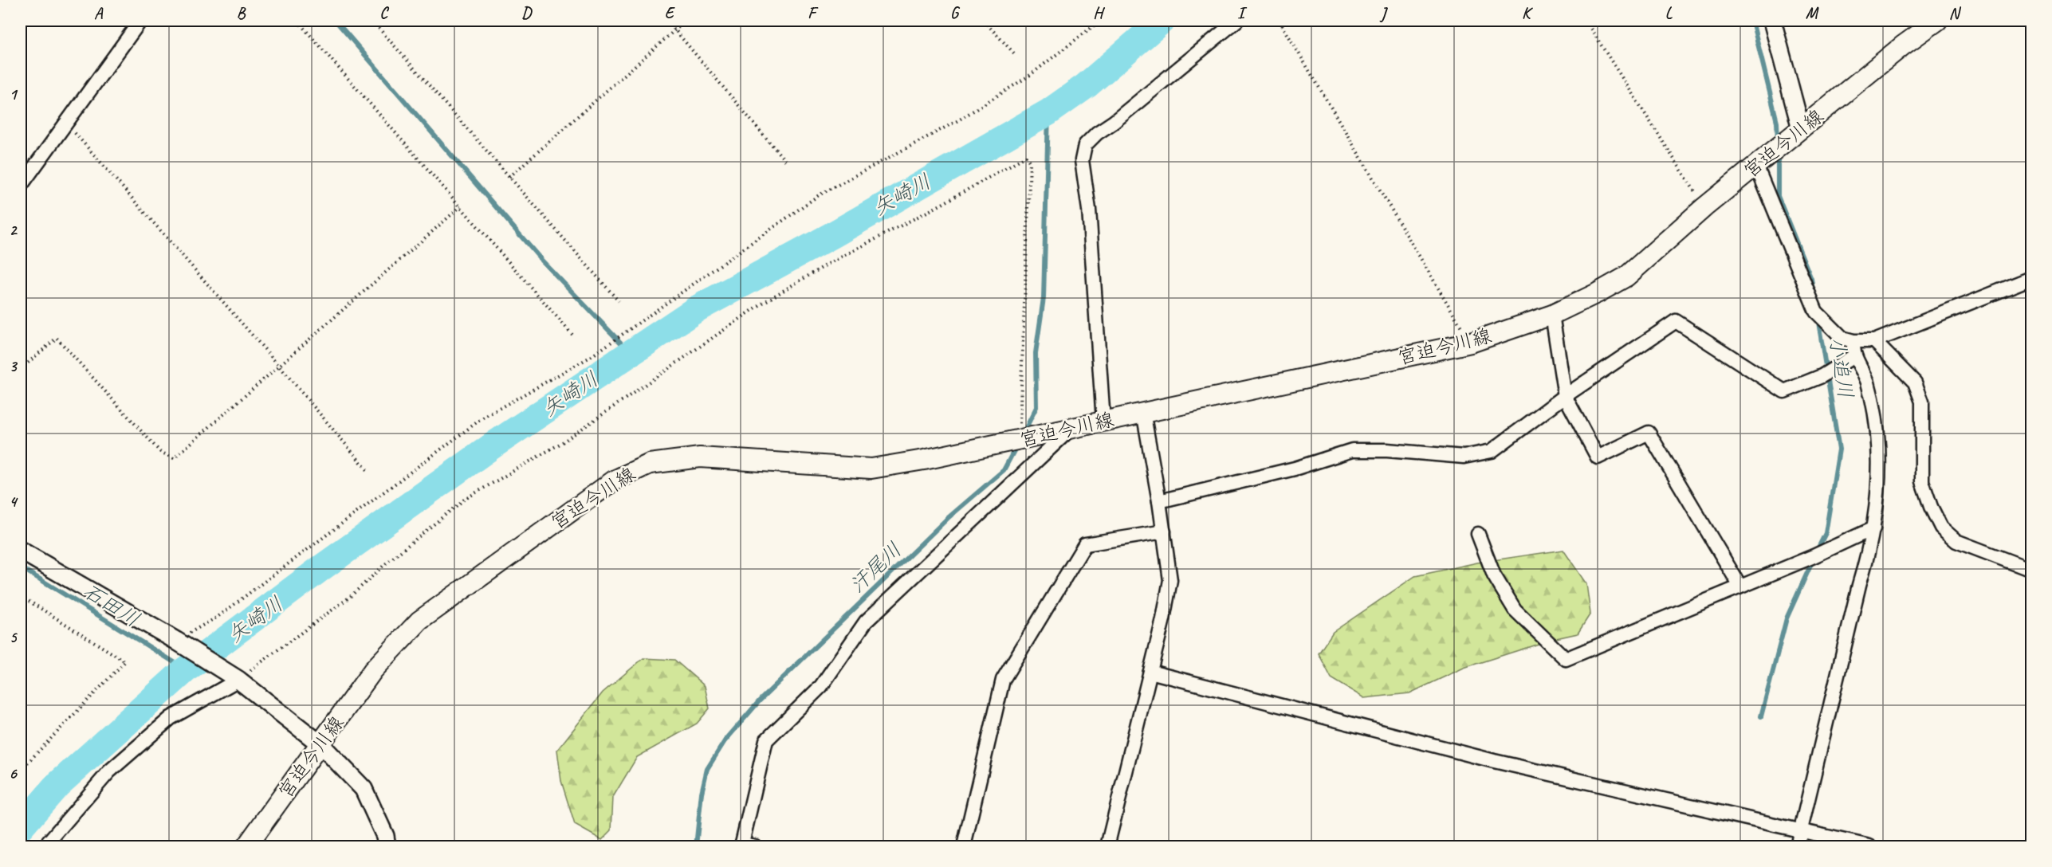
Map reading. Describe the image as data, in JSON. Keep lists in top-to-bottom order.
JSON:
{
  "streets": {
    "main road": ["宮迫今川線"]
  },
  "water": [
    "矢崎川",
    "小追川",
    "汗尾川",
    "石田川"
  ],
  "grid": {
    "columns": [
      "A",
      "B",
      "C",
      "D",
      "E",
      "F",
      "G",
      "H",
      "I",
      "J",
      "K",
      "L",
      "M",
      "N"
    ],
    "rows": [
      "1",
      "2",
      "3",
      "4",
      "5",
      "6"
    ]
  }
}
